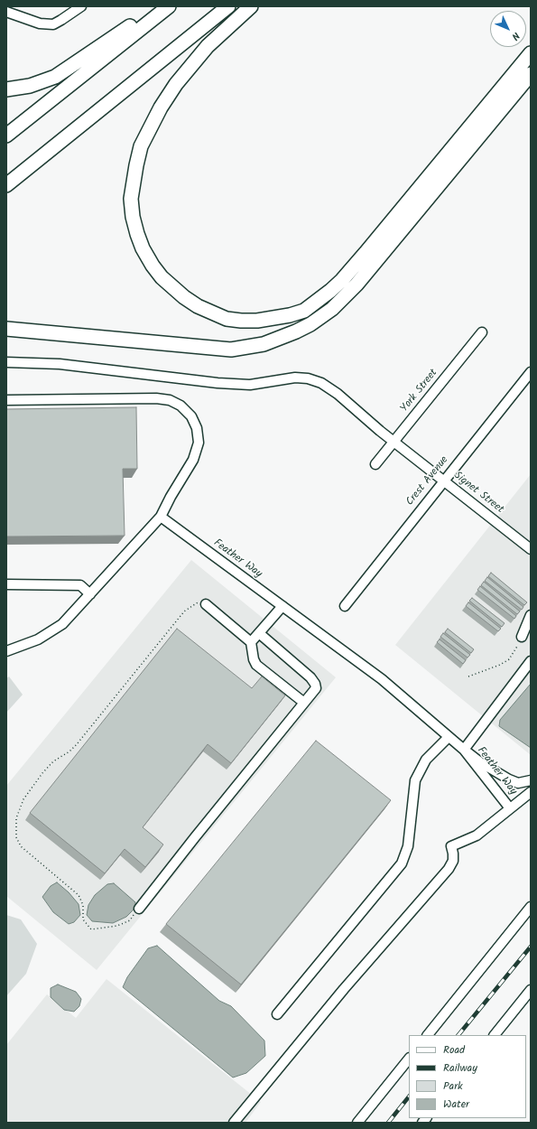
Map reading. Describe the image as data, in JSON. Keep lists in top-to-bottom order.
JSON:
{
  "streets": {
    "street": [
      "York Street",
      "Crest Avenue",
      "Signet Street",
      "Feather Way"
    ]
  },
  "crossings": [
    ["York Street", "Signet Street"],
    ["Crest Avenue", "Signet Street"]
  ],
  "legend": [
    "Road",
    "Railway",
    "Park",
    "Water"
  ],
  "north": "bottom right"
}
